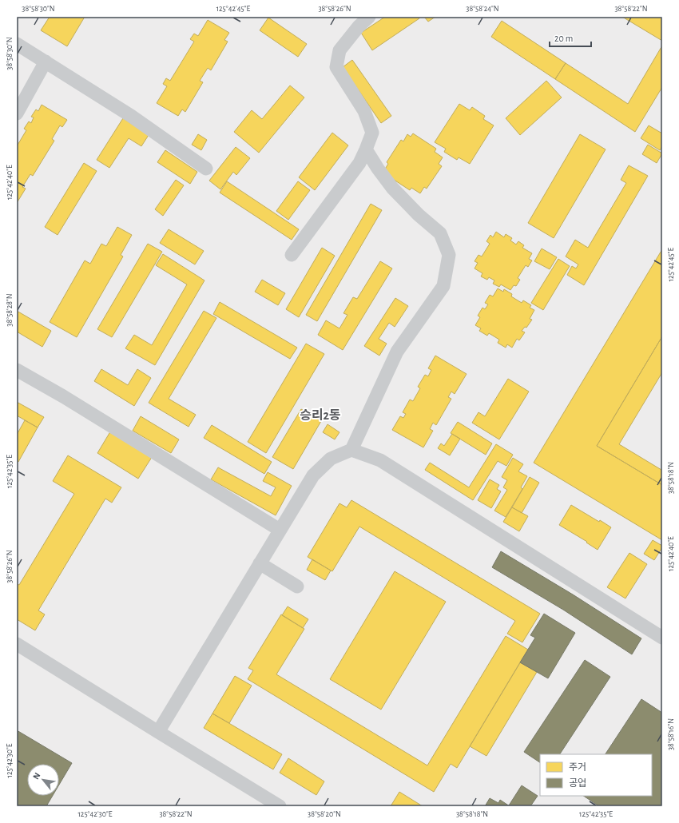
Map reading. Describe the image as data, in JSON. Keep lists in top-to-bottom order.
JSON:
{
  "districts": ["승리2동"],
  "legend": ["주거", "공업"],
  "scale_bar": "20 m",
  "north": "top left",
  "coordinates": [
    "38°58'30\"N",
    "125°42'45\"E",
    "38°58'26\"N",
    "38°58'24\"N",
    "38°58'22\"N",
    "125°42'40\"E",
    "38°58'28\"N",
    "125°42'35\"E",
    "38°58'18\"N",
    "38°58'16\"N",
    "125°42'30\"E",
    "38°58'20\"N"
  ]
}
